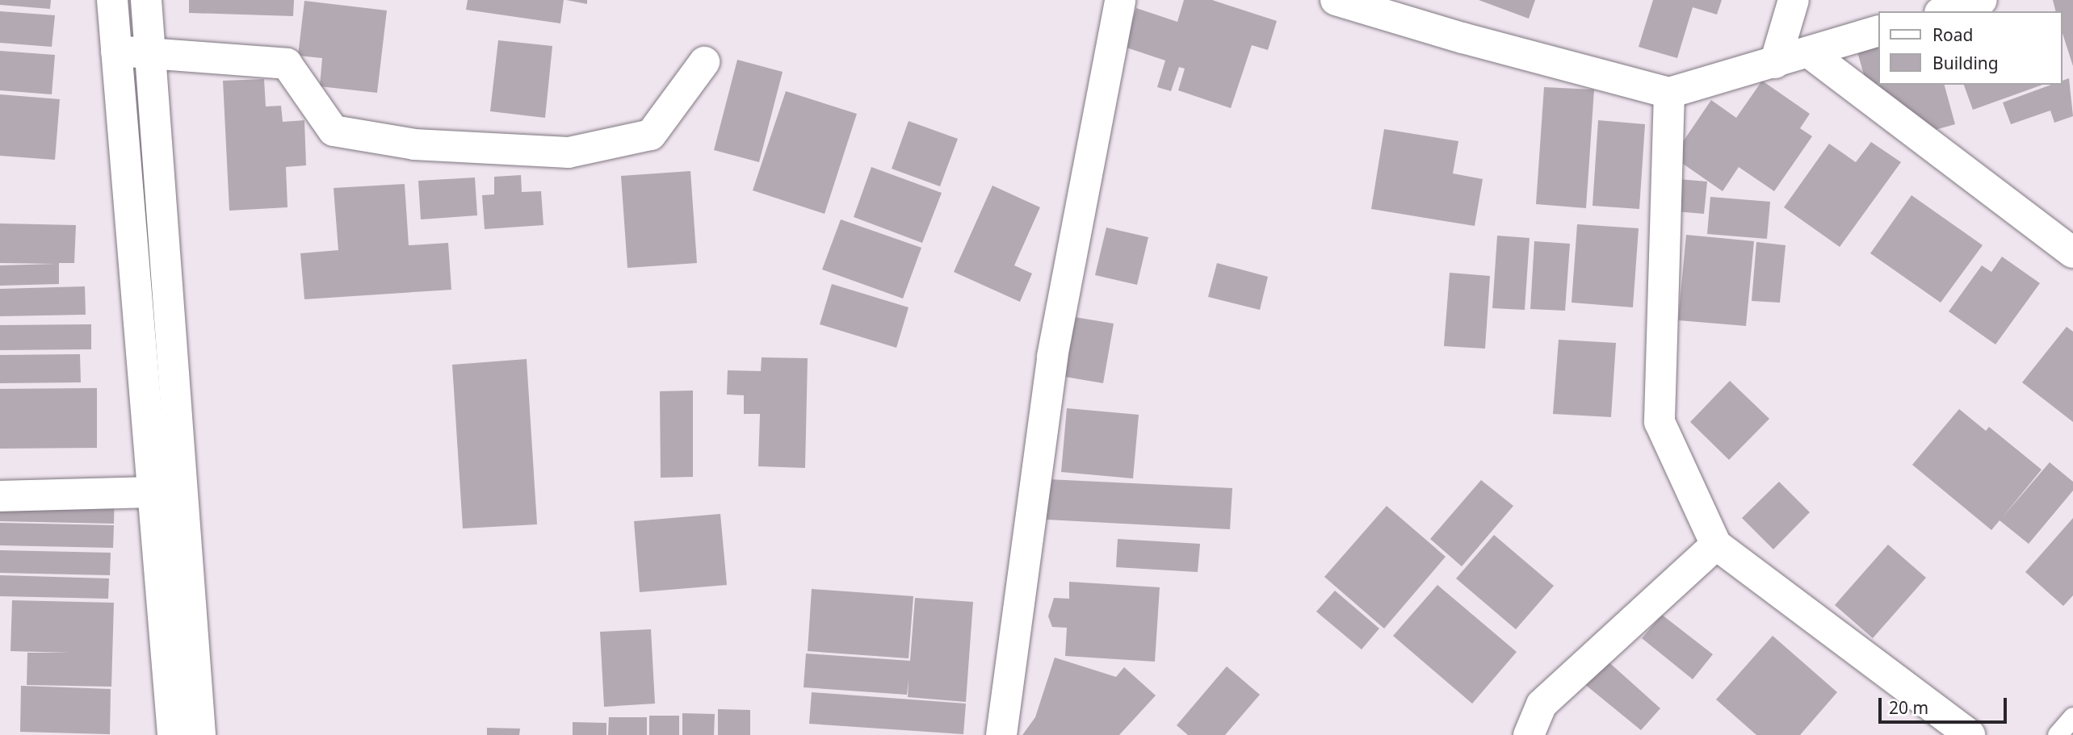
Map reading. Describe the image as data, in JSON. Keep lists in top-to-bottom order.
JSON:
{
  "legend": ["Road", "Building"],
  "scale_bar": "20 m"
}
